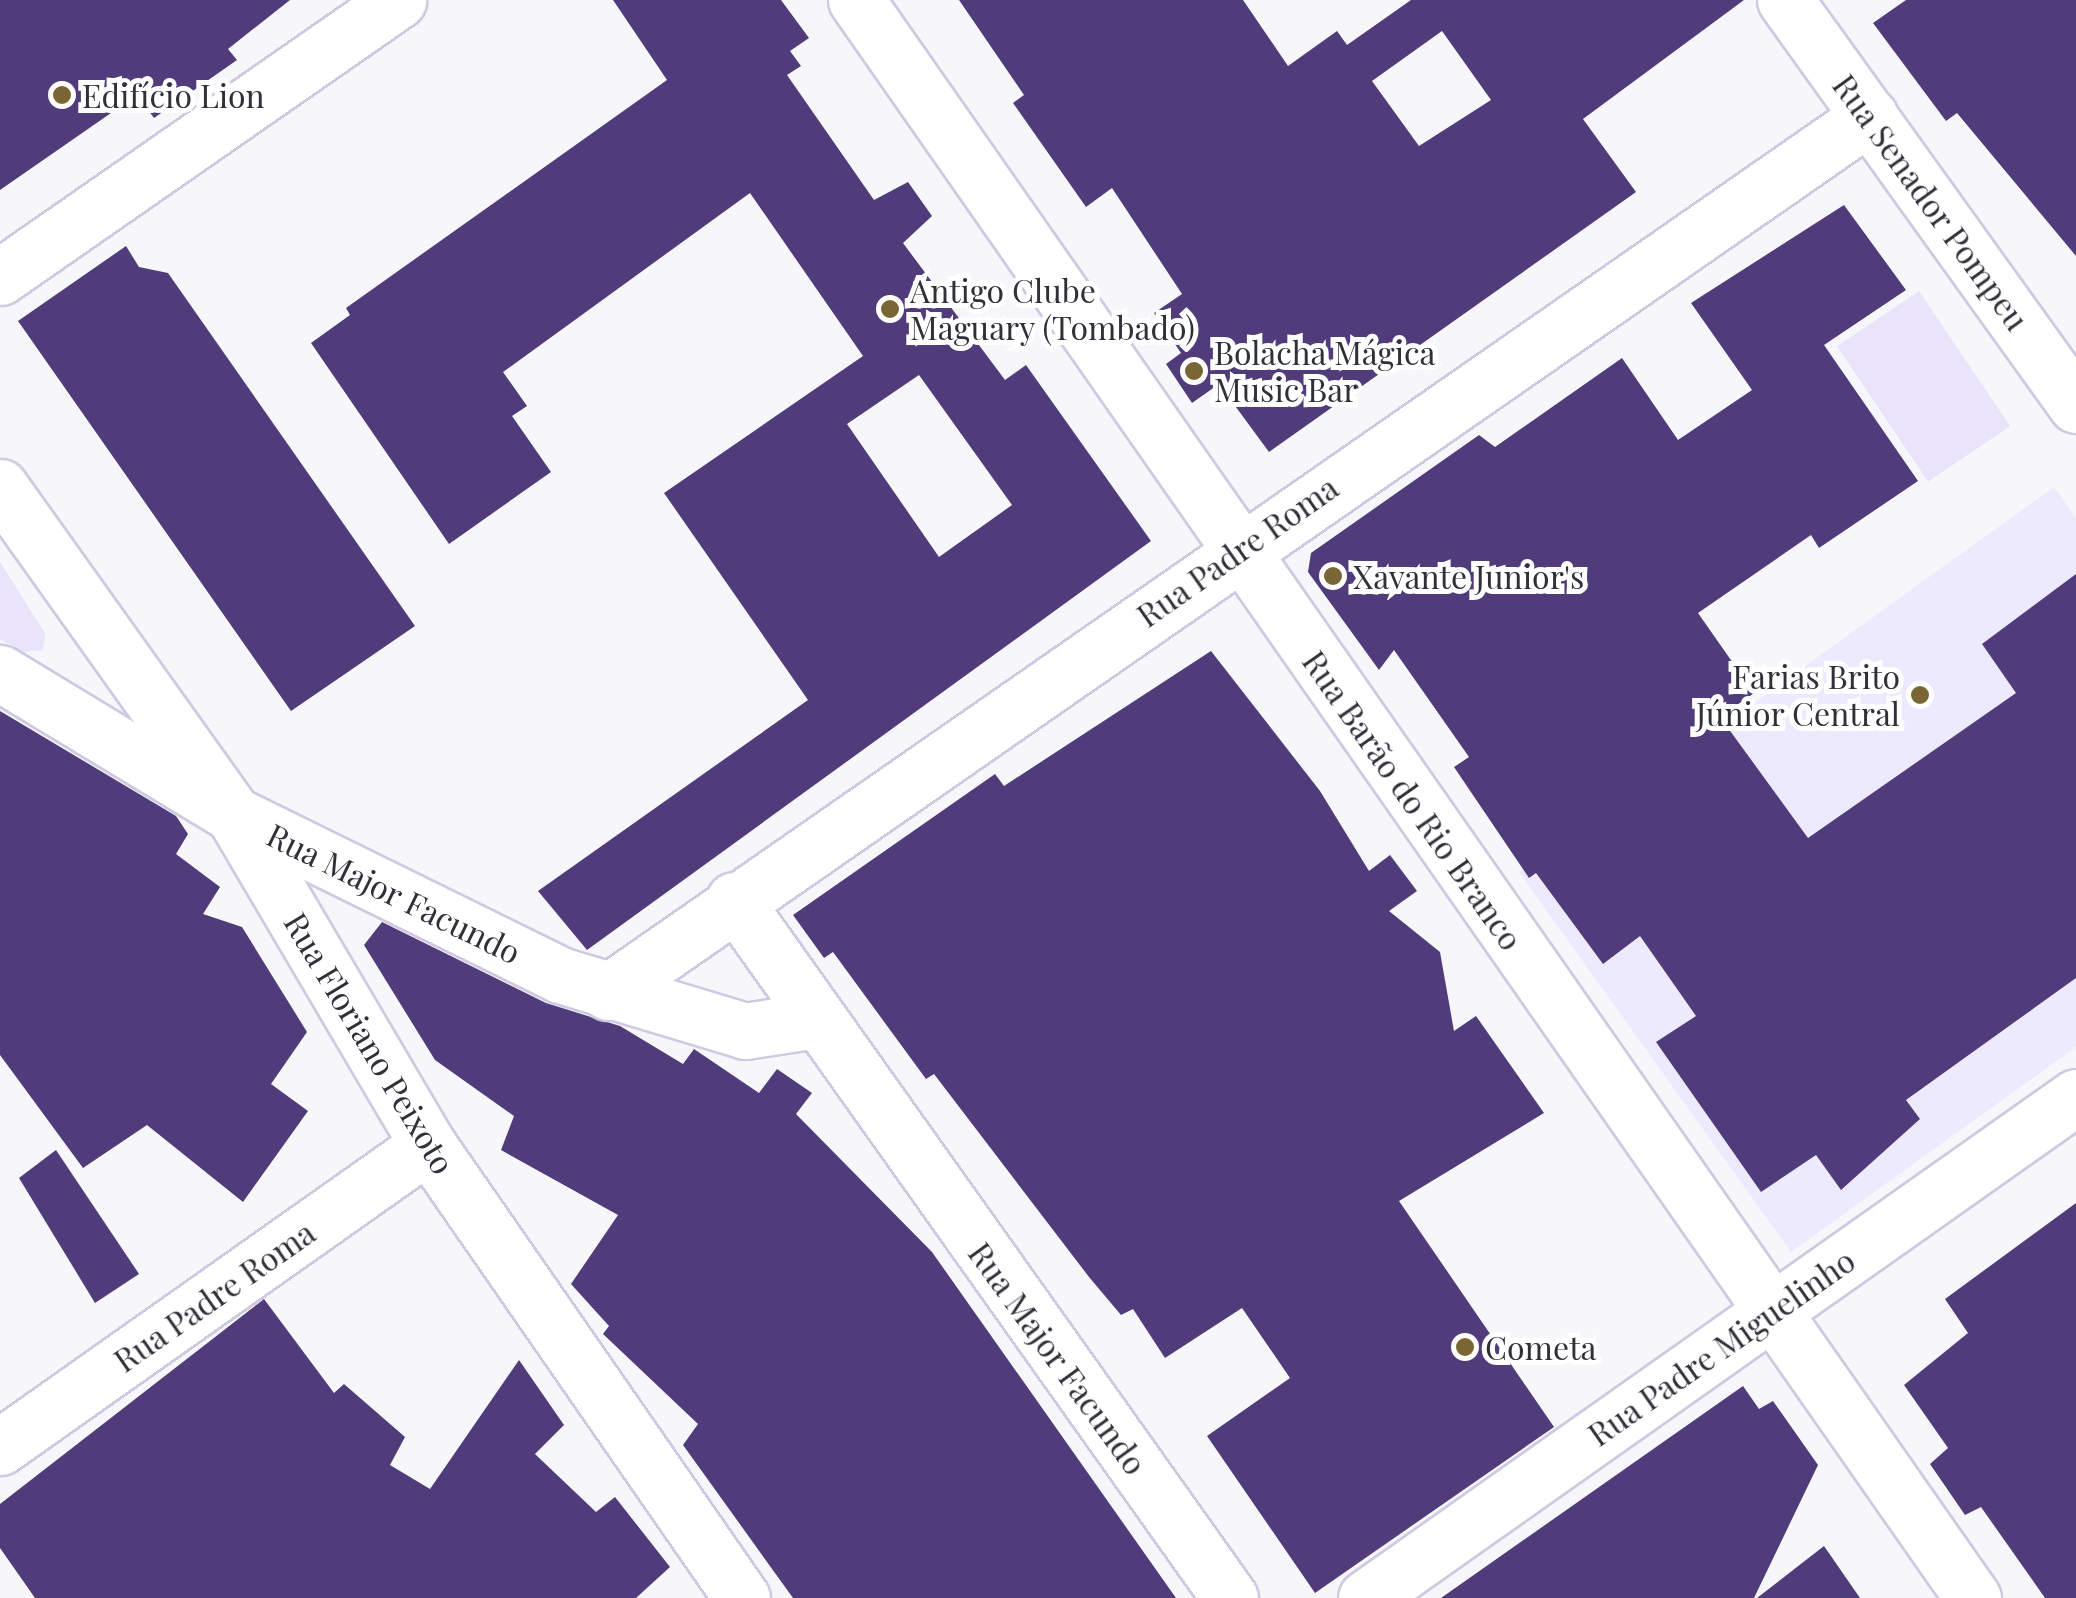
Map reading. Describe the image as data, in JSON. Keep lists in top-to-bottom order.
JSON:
{
  "streets": {
    "street": [
      "Rua Senador Pompeu",
      "Rua Padre Roma",
      "Rua Barão do Rio Branco",
      "Rua Major Facundo",
      "Rua Floriano Peixoto",
      "Rua Padre Miguelinho"
    ]
  },
  "crossings": [
    ["Rua Senador Pompeu", "Rua Padre Roma"],
    ["Rua Padre Roma", "Rua Barão do Rio Branco"],
    ["Rua Padre Roma", "Rua Major Facundo"],
    ["Rua Padre Roma", "Rua Floriano Peixoto"],
    ["Rua Barão do Rio Branco", "Rua Padre Miguelinho"],
    ["Rua Major Facundo", "Rua Floriano Peixoto"]
  ],
  "places": [
    "Edifício Lion",
    "Antigo Clube Maguary (Tombado)",
    "Bolacha Mágica Music Bar",
    "Xavante Junior's",
    "Farias Brito Júnior Central",
    "Cometa"
  ]
}
